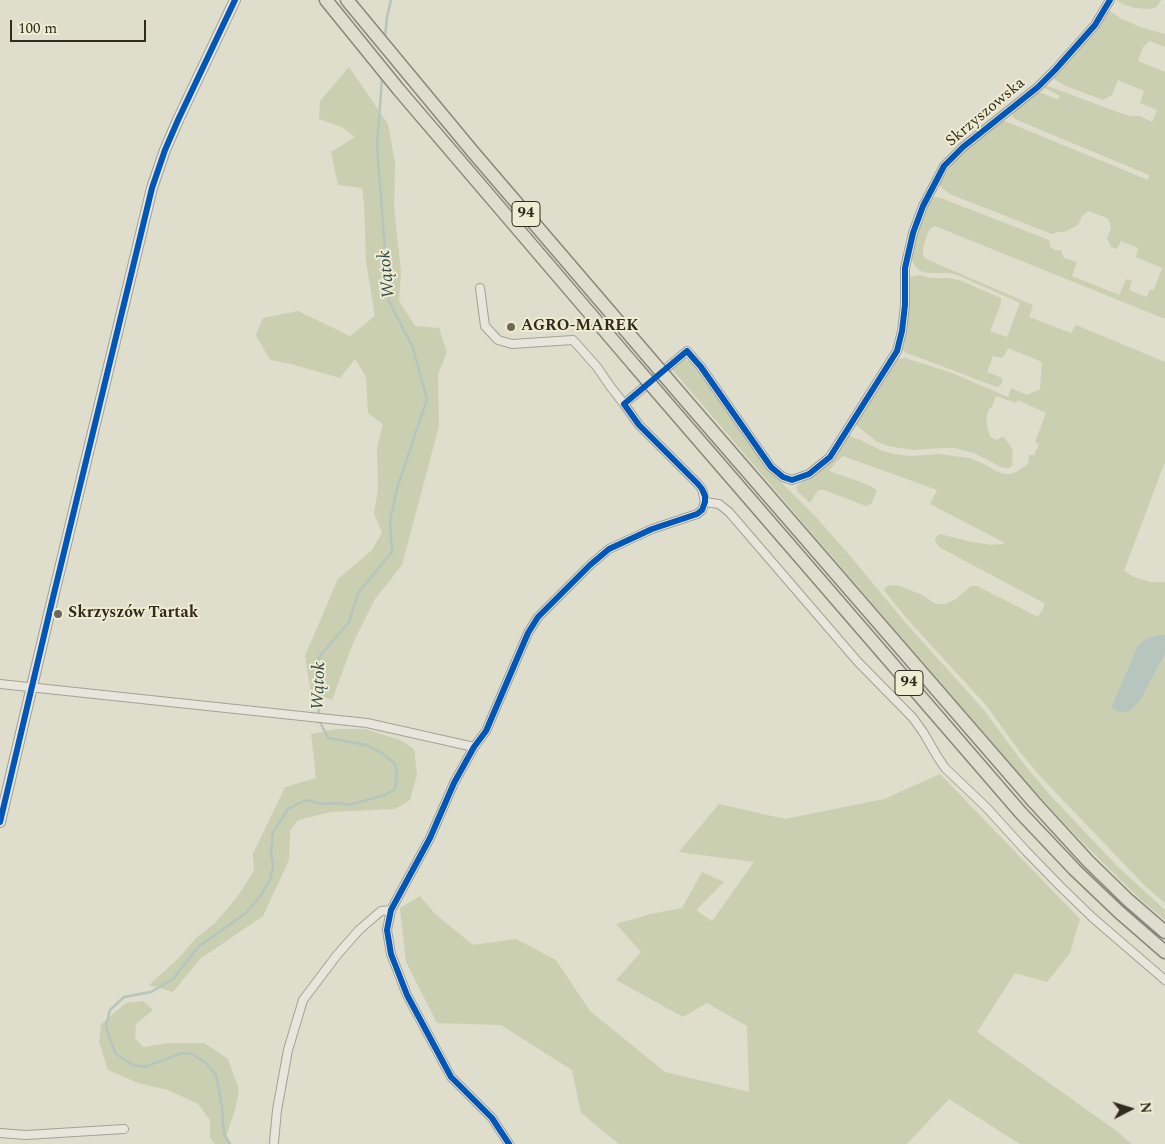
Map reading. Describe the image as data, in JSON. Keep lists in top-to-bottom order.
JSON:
{
  "streets": {
    "main road": ["94"],
    "street": ["Skrzyszowska"]
  },
  "water": ["Wątok"],
  "places": ["AGRO-MAREK", "Skrzyszów Tartak"],
  "scale_bar": "100 m",
  "north": "right"
}
